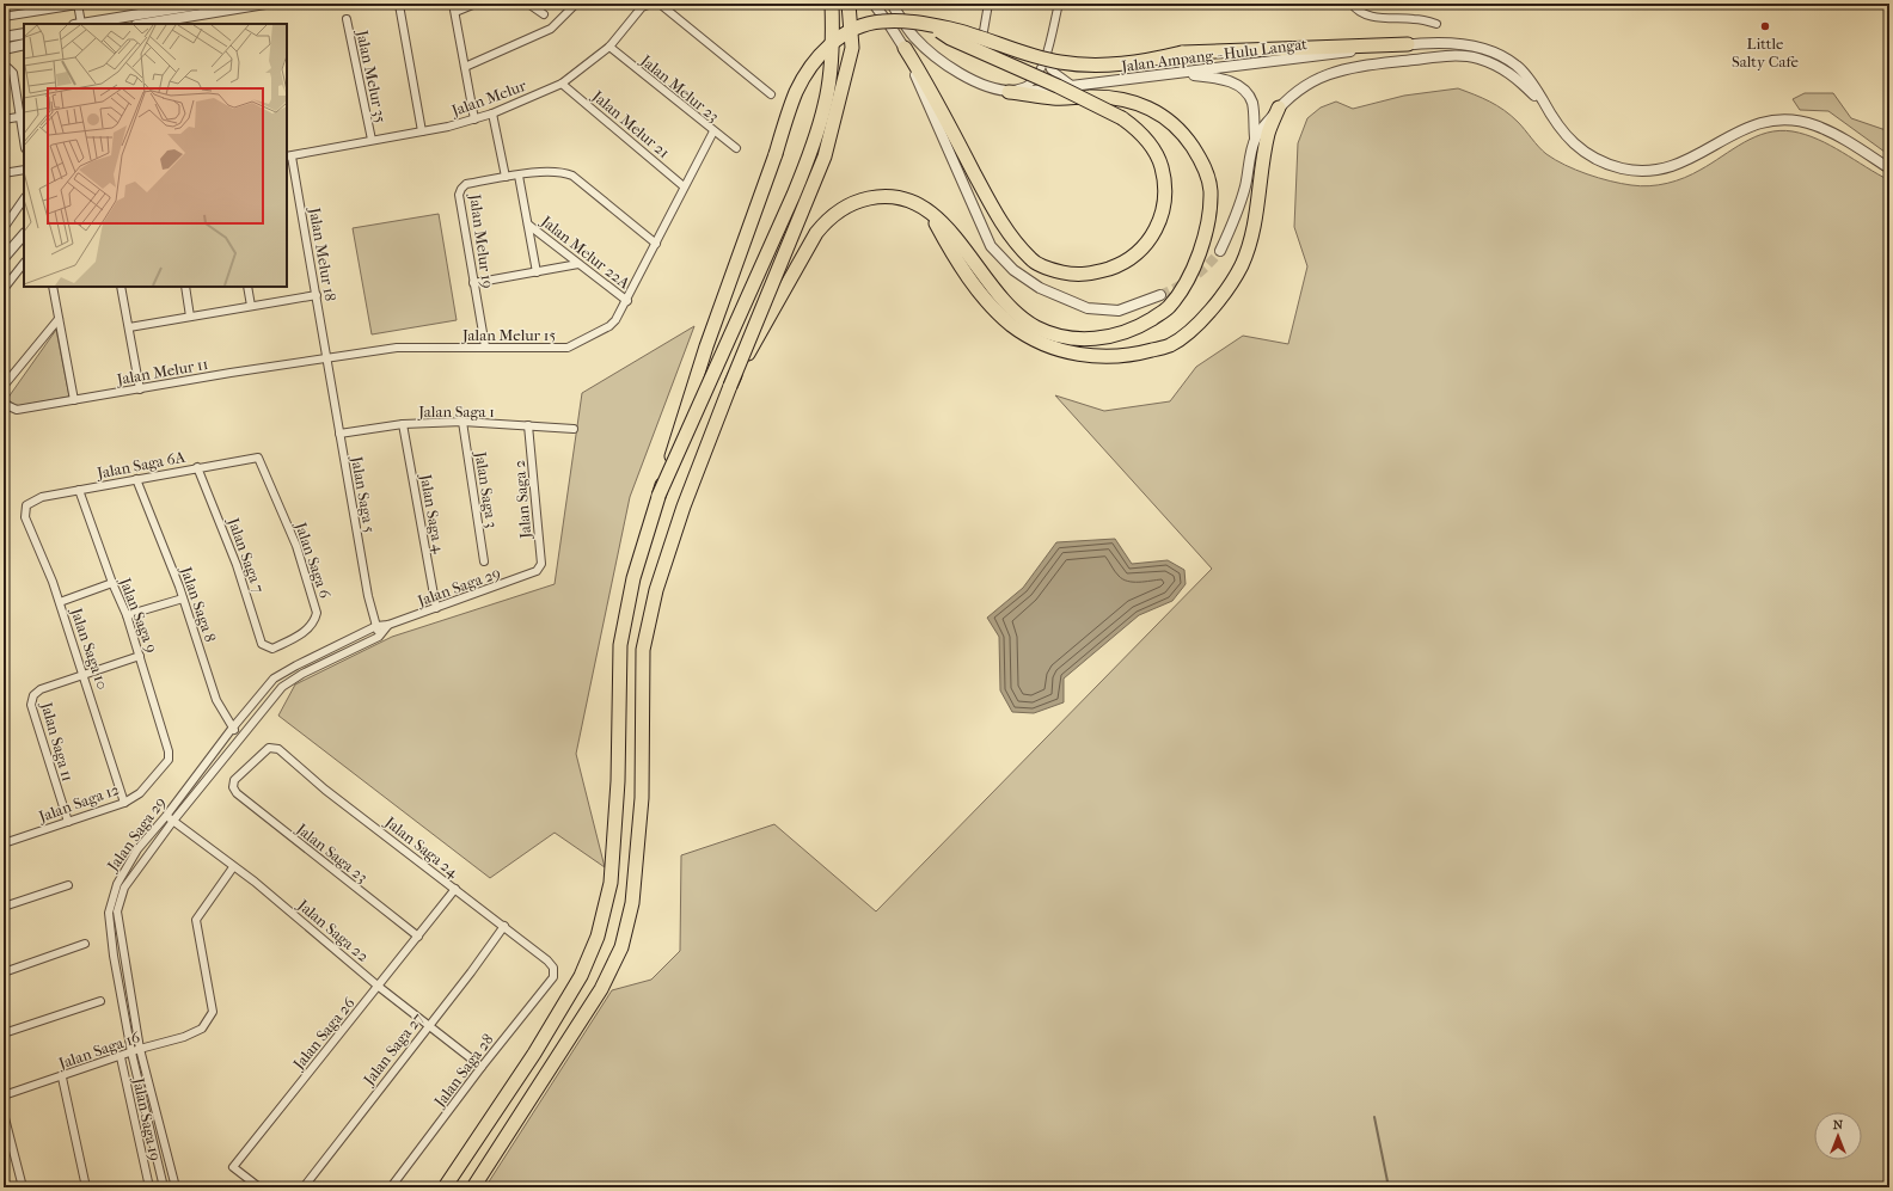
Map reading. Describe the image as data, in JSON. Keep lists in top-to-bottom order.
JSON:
{
  "streets": {
    "street": [
      "Jalan Ampang - Hulu Langat",
      "Jalan Melur 35",
      "Jalan Melur 23",
      "Jalan Melur",
      "Jalan Melur 21",
      "Jalan Melur 19",
      "Jalan Melur 22A",
      "Jalan Melur 18",
      "Jalan Melur 15",
      "Jalan Melur 11",
      "Jalan Saga 1",
      "Jalan Saga 6A",
      "Jalan Saga 3",
      "Jalan Saga 5",
      "Jalan Saga 2",
      "Jalan Saga 4",
      "Jalan Saga 7",
      "Jalan Saga 6",
      "Jalan Saga 29",
      "Jalan Saga 8",
      "Jalan Saga 9",
      "Jalan Saga 10",
      "Jalan Saga 11",
      "Jalan Saga 12",
      "Jalan Saga 24",
      "Jalan Saga 23",
      "Jalan Saga 22",
      "Jalan Saga 26",
      "Jalan Saga 27",
      "Jalan Saga 16",
      "Jalan Saga 28",
      "Jalan Saga 19"
    ]
  },
  "crossings": [
    ["Jalan Melur 35", "Jalan Melur"],
    ["Jalan Melur 23", "Jalan Melur"],
    ["Jalan Melur 23", "Jalan Melur 15"],
    ["Jalan Melur", "Jalan Melur 21"],
    ["Jalan Melur", "Jalan Melur 18"],
    ["Jalan Melur 21", "Jalan Melur 15"],
    ["Jalan Melur 19", "Jalan Melur 15"],
    ["Jalan Melur 22A", "Jalan Melur 15"],
    ["Jalan Melur 18", "Jalan Melur 15"],
    ["Jalan Melur 18", "Jalan Melur 11"],
    ["Jalan Melur 18", "Jalan Saga 5"],
    ["Jalan Melur 15", "Jalan Melur 11"],
    ["Jalan Melur 15", "Jalan Saga 5"],
    ["Jalan Melur 11", "Jalan Saga 5"],
    ["Jalan Saga 1", "Jalan Saga 3"],
    ["Jalan Saga 1", "Jalan Saga 5"],
    ["Jalan Saga 1", "Jalan Saga 2"],
    ["Jalan Saga 1", "Jalan Saga 4"],
    ["Jalan Saga 6A", "Jalan Saga 7"],
    ["Jalan Saga 6A", "Jalan Saga 6"],
    ["Jalan Saga 6A", "Jalan Saga 8"],
    ["Jalan Saga 6A", "Jalan Saga 9"],
    ["Jalan Saga 6A", "Jalan Saga 10"],
    ["Jalan Saga 5", "Jalan Saga 29"],
    ["Jalan Saga 2", "Jalan Saga 29"],
    ["Jalan Saga 4", "Jalan Saga 29"],
    ["Jalan Saga 7", "Jalan Saga 6"],
    ["Jalan Saga 29", "Jalan Saga 8"],
    ["Jalan Saga 29", "Jalan Saga 22"],
    ["Jalan Saga 29", "Jalan Saga 16"],
    ["Jalan Saga 9", "Jalan Saga 12"],
    ["Jalan Saga 10", "Jalan Saga 11"],
    ["Jalan Saga 10", "Jalan Saga 12"],
    ["Jalan Saga 11", "Jalan Saga 12"],
    ["Jalan Saga 24", "Jalan Saga 23"],
    ["Jalan Saga 24", "Jalan Saga 26"],
    ["Jalan Saga 24", "Jalan Saga 27"],
    ["Jalan Saga 24", "Jalan Saga 28"],
    ["Jalan Saga 23", "Jalan Saga 26"],
    ["Jalan Saga 22", "Jalan Saga 26"],
    ["Jalan Saga 22", "Jalan Saga 27"],
    ["Jalan Saga 22", "Jalan Saga 16"],
    ["Jalan Saga 22", "Jalan Saga 28"],
    ["Jalan Saga 16", "Jalan Saga 19"]
  ],
  "places": ["Little Salty Cafe"],
  "north": "top"
}
